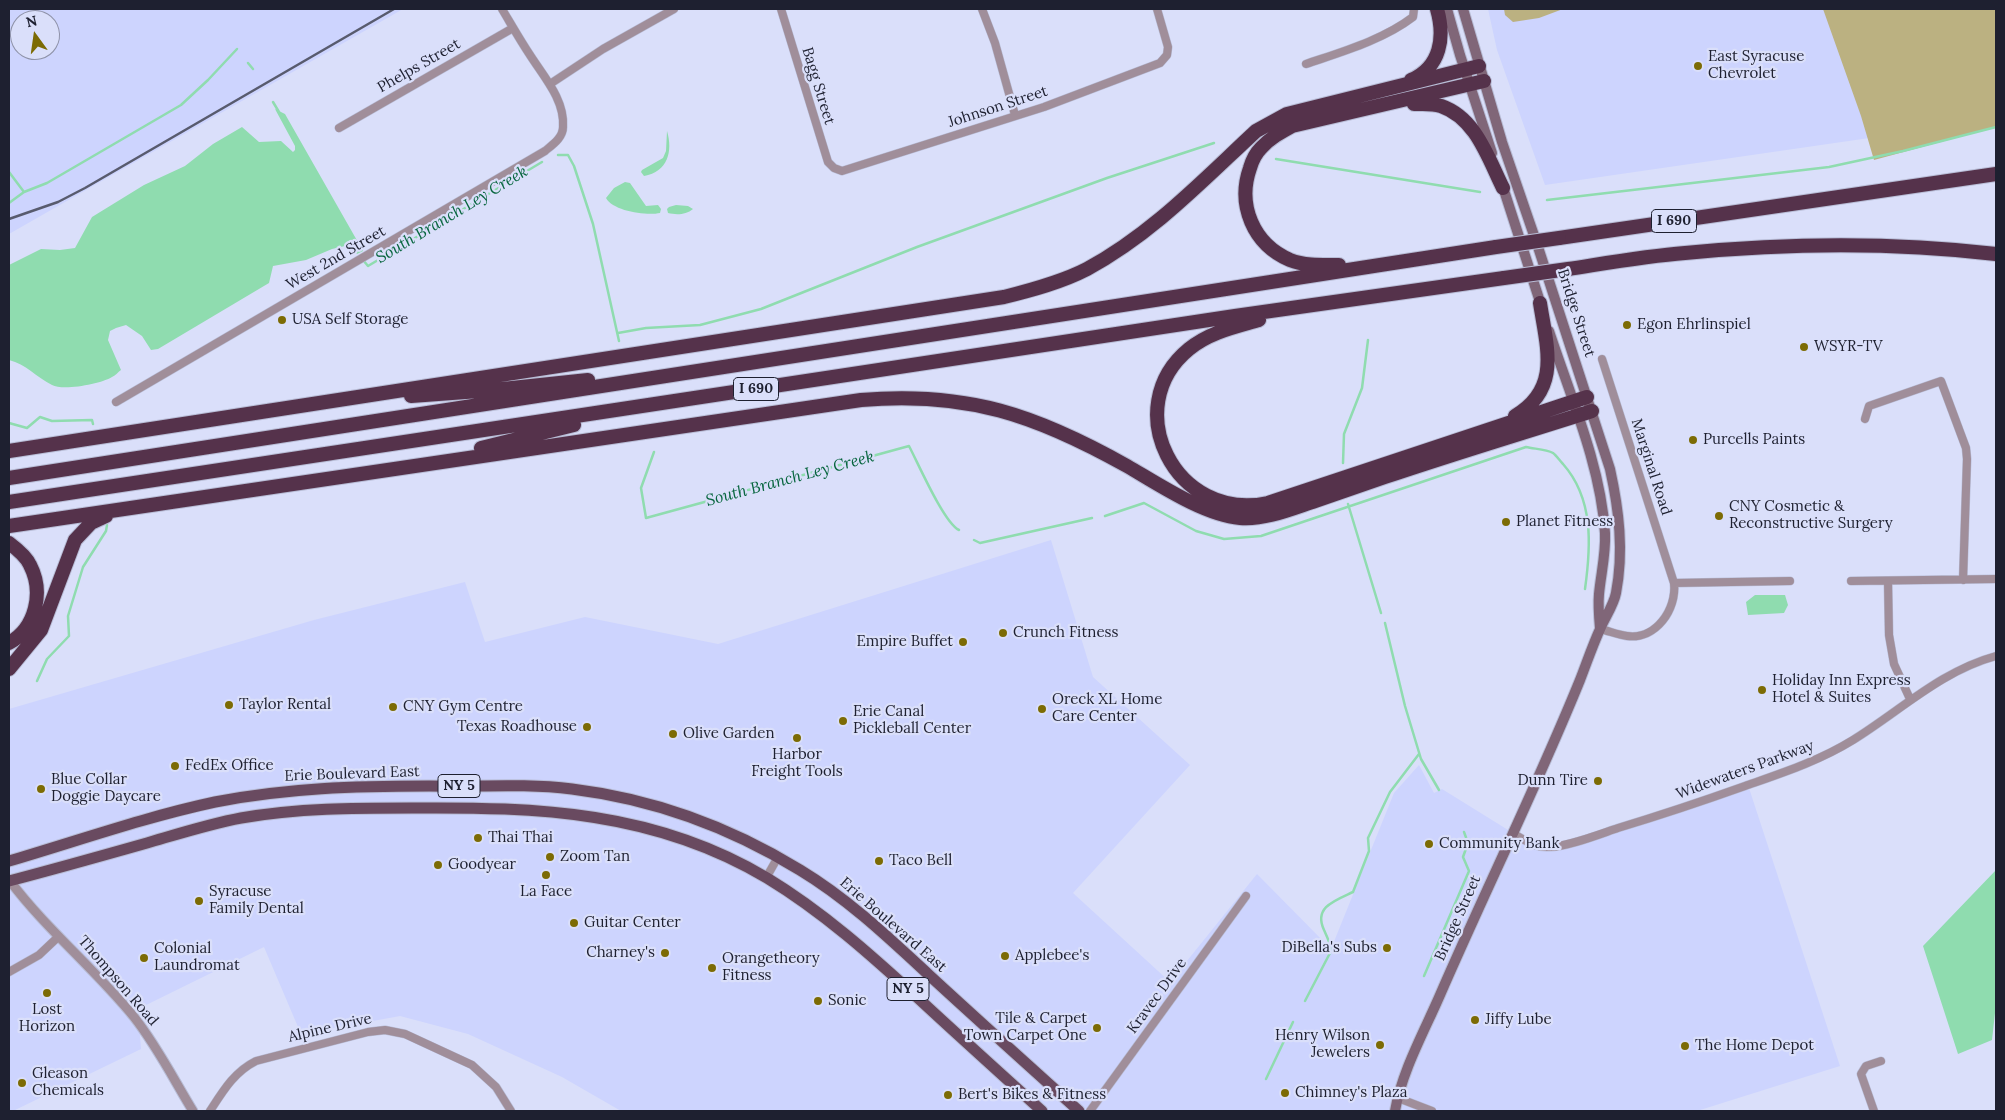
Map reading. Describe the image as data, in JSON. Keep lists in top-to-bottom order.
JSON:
{
  "streets": {
    "highway": ["I 690"],
    "main road": ["Bridge Street", "Erie Boulevard East", "NY 5"],
    "street": [
      "Phelps Street",
      "Bagg Street",
      "Johnson Street",
      "West 2nd Street",
      "Marginal Road",
      "Widewaters Parkway",
      "Thompson Road",
      "Kravec Drive",
      "Alpine Drive"
    ]
  },
  "crossings": [
    ["Bagg Street", "Johnson Street"],
    ["Bridge Street", "Widewaters Parkway"],
    ["NY 5", "Thompson Road"]
  ],
  "water": ["South Branch Ley Creek"],
  "places": [
    "East Syracuse Chevrolet",
    "USA Self Storage",
    "Egon Ehrlinspiel",
    "WSYR-TV",
    "Purcells Paints",
    "CNY Cosmetic & Reconstructive Surgery",
    "Planet Fitness",
    "Crunch Fitness",
    "Empire Buffet",
    "Holiday Inn Express Hotel & Suites",
    "Taylor Rental",
    "CNY Gym Centre",
    "Oreck XL Home Care Center",
    "Erie Canal Pickleball Center",
    "Texas Roadhouse",
    "Olive Garden",
    "Harbor Freight Tools",
    "FedEx Office",
    "Dunn Tire",
    "Blue Collar Doggie Daycare",
    "Thai Thai",
    "Community Bank",
    "Zoom Tan",
    "Taco Bell",
    "Goodyear",
    "La Face",
    "Syracuse Family Dental",
    "Guitar Center",
    "DiBella's Subs",
    "Charney's",
    "Applebee's",
    "Colonial Laundromat",
    "Orangetheory Fitness",
    "Lost Horizon",
    "Sonic",
    "Jiffy Lube",
    "Tile & Carpet Town Carpet One",
    "Henry Wilson Jewelers",
    "The Home Depot",
    "Gleason Chemicals",
    "Chimney's Plaza",
    "Bert's Bikes & Fitness"
  ],
  "north": "top"
}
